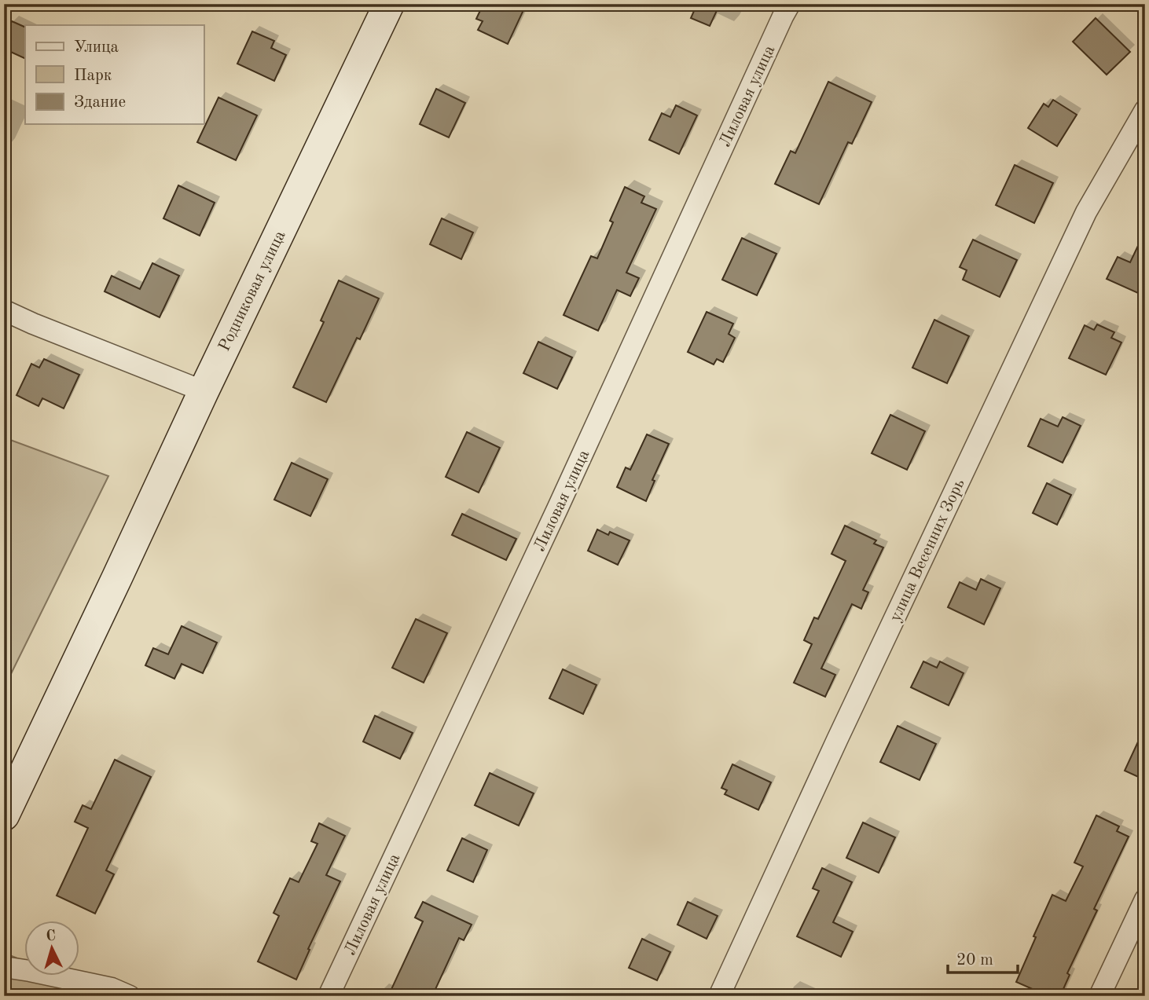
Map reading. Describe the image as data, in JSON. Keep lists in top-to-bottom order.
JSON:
{
  "streets": {
    "street": ["Лиловая улица", "Родниковая улица", "улица Весенних Зорь"]
  },
  "legend": ["Улица", "Парк", "Здание"],
  "scale_bar": "20 m",
  "north": "top"
}
